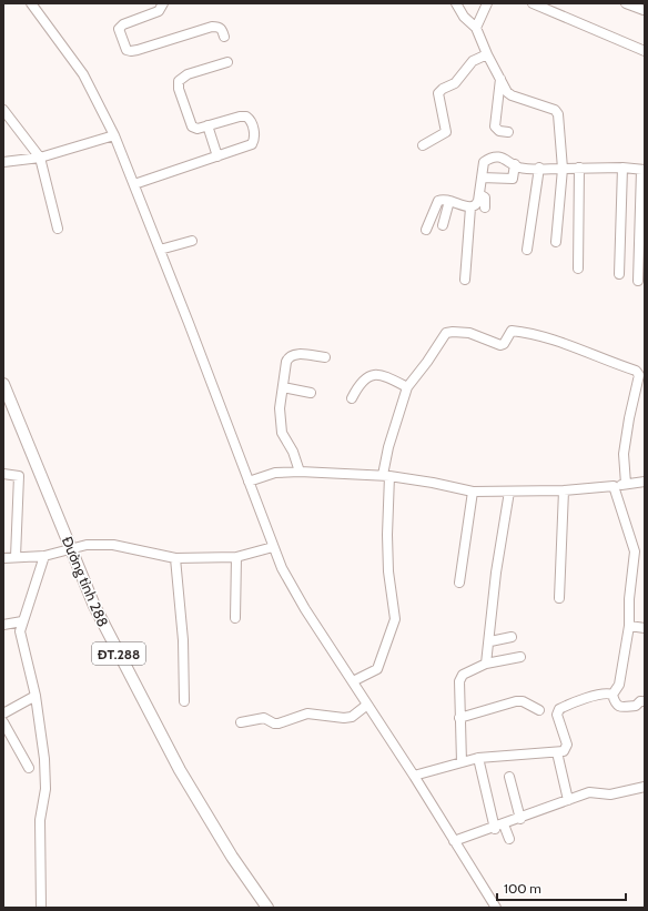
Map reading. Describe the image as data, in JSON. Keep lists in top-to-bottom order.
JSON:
{
  "streets": {
    "main road": ["Đường tỉnh 288", "ĐT.288"]
  },
  "scale_bar": "100 m"
}
